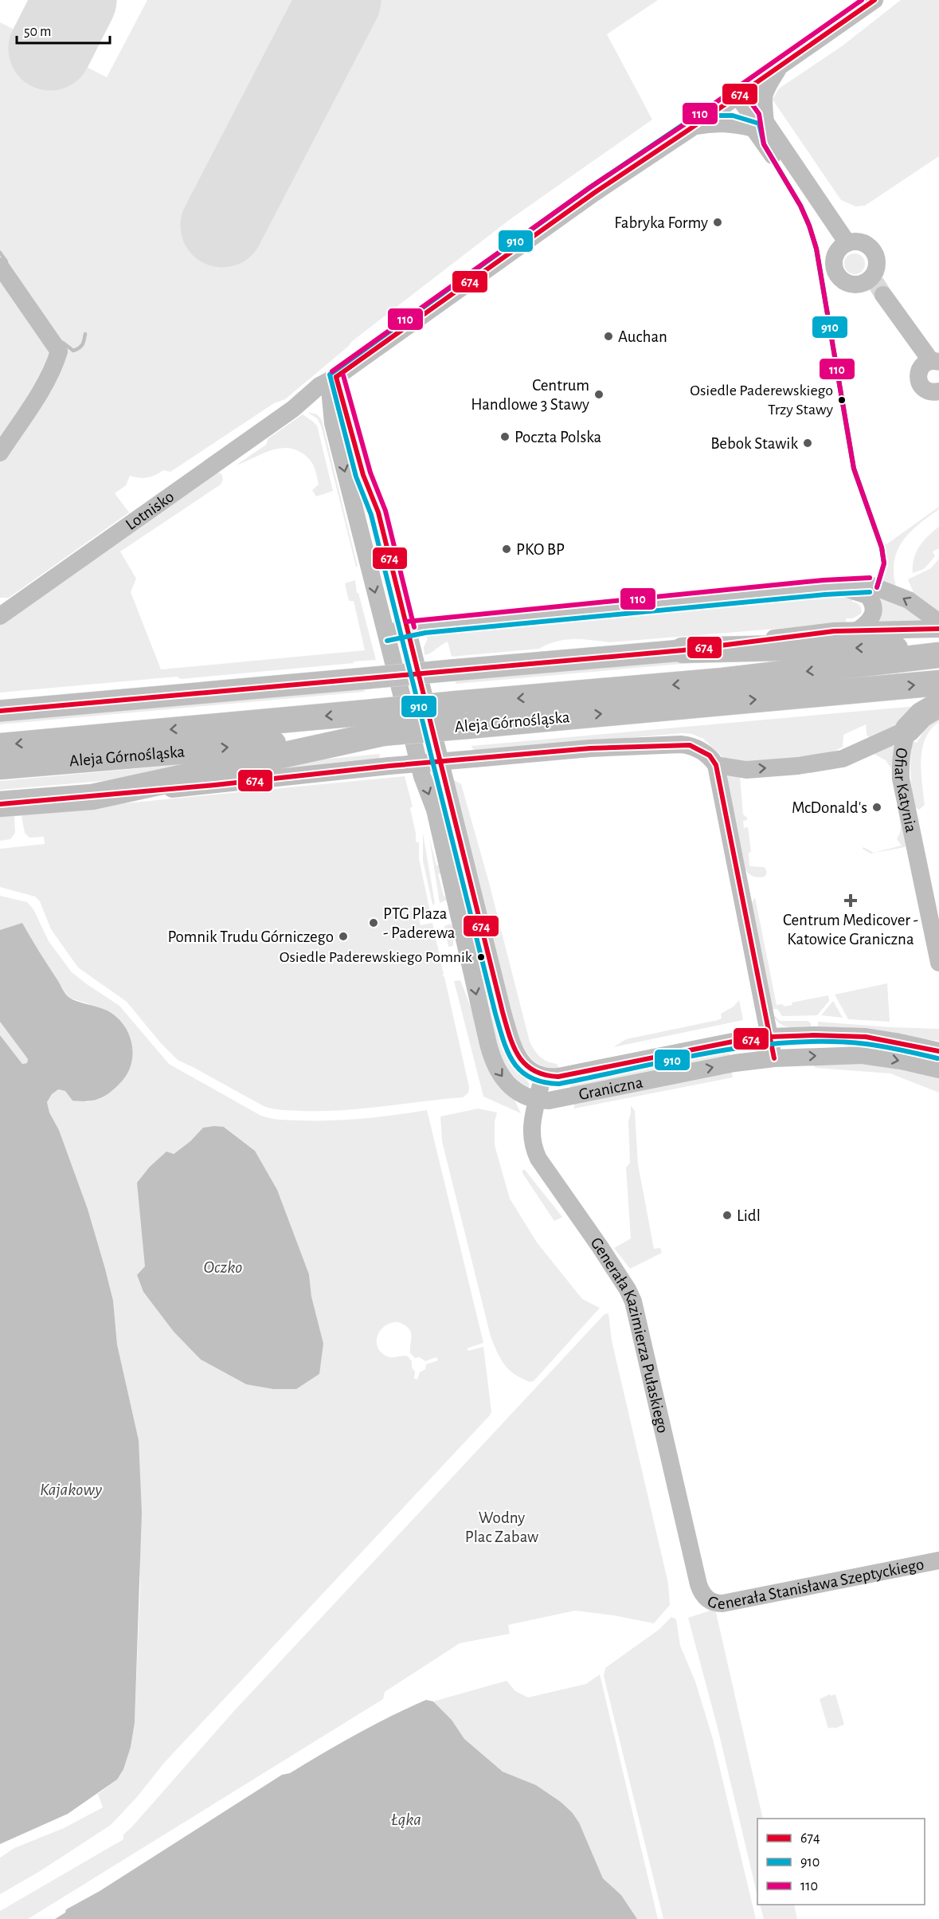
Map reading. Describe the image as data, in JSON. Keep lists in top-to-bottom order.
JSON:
{
  "streets": {
    "highway": ["Aleja Górnośląska"],
    "street": [
      "Lotnisko",
      "Ofiar Katynia",
      "Graniczna",
      "Generała Kazimierza Pułaskiego",
      "Generała Stanisława Szeptyckiego"
    ]
  },
  "crossings": [
    ["Graniczna", "Generała Kazimierza Pułaskiego"],
    ["Generała Kazimierza Pułaskiego", "Generała Stanisława Szeptyckiego"]
  ],
  "water": ["Oczko", "Kajakowy", "Łąka"],
  "parks": ["Wodny Plac Zabaw"],
  "places": {
    "other": [
      "Fabryka Formy",
      "Auchan",
      "Centrum Handlowe 3 Stawy",
      "Osiedle Paderewskiego Trzy Stawy",
      "Poczta Polska",
      "Bebok Stawik",
      "PKO BP",
      "McDonald's",
      "PTG Plaza - Paderewa",
      "Pomnik Trudu Górniczego",
      "Osiedle Paderewskiego Pomnik",
      "Lidl"
    ],
    "health": ["Centrum Medicover - Katowice Graniczna"]
  },
  "lines": ["transit line 674", "transit line 110", "transit line 910"],
  "legend": ["674", "910", "110"],
  "scale_bar": "50 m"
}
